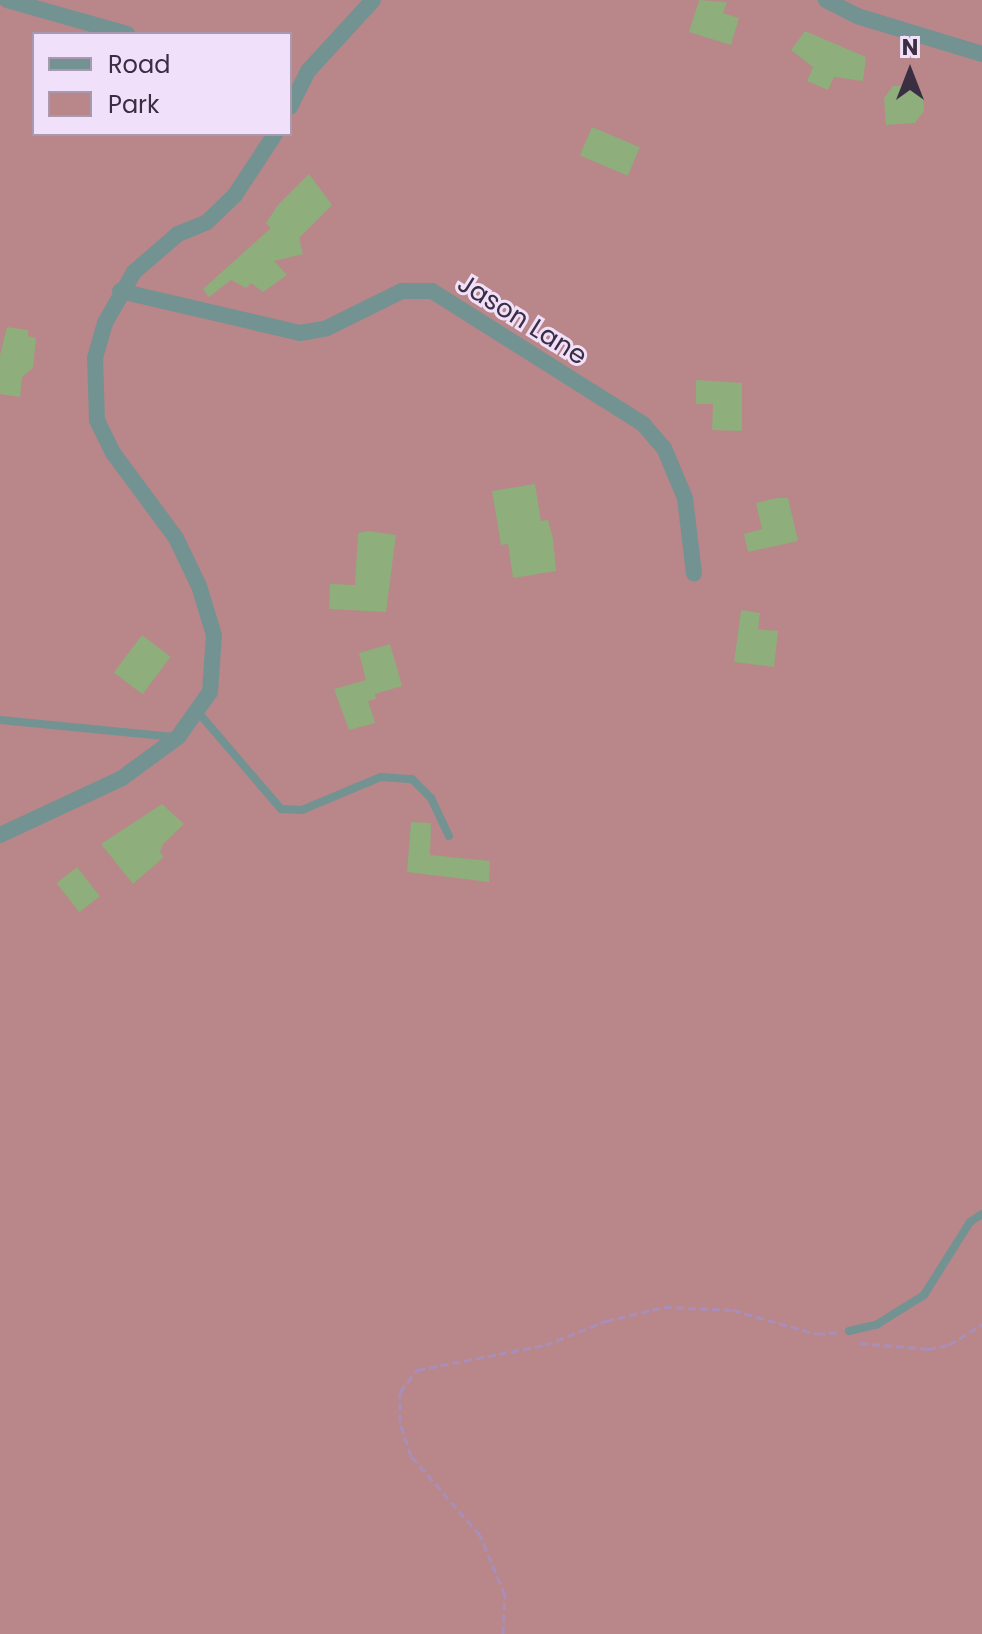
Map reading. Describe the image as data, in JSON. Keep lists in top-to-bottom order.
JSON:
{
  "streets": {
    "street": ["Jason Lane"]
  },
  "legend": ["Road", "Park"],
  "north": "top"
}
